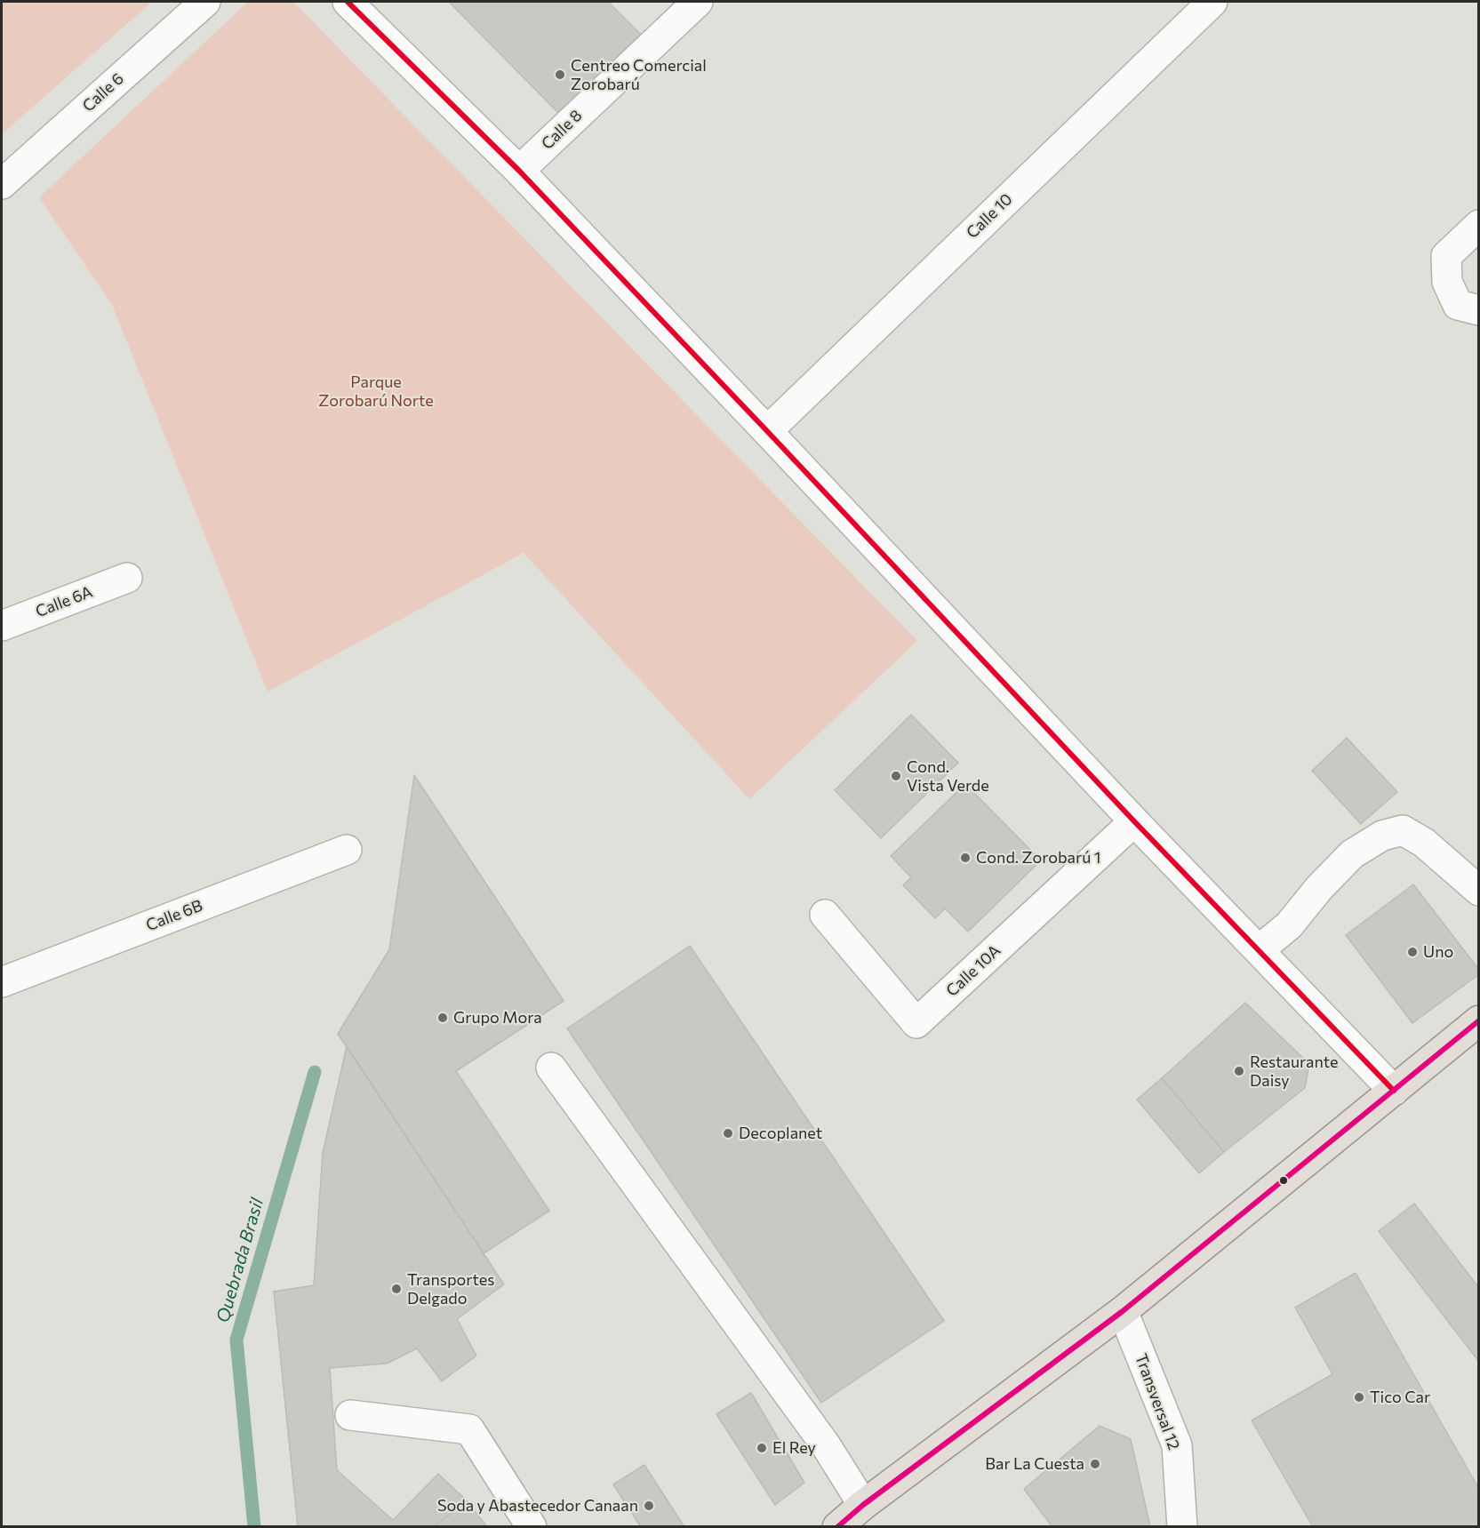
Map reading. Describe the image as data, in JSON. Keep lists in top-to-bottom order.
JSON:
{
  "streets": {
    "street": [
      "Calle 6",
      "Calle 8",
      "Calle 10",
      "Calle 6A",
      "Calle 6B",
      "Calle 10A",
      "Transversal 12"
    ]
  },
  "water": ["Quebrada Brasil"],
  "parks": ["Parque Zorobarú Norte"],
  "places": [
    "Centreo Comercial Zorobarú",
    "Cond. Vista Verde",
    "Cond. Zorobarú 1",
    "Uno",
    "Grupo Mora",
    "Restaurante Daisy",
    "Decoplanet",
    "Transportes Delgado",
    "Tico Car",
    "El Rey",
    "Bar La Cuesta",
    "Soda y Abastecedor Canaan"
  ]
}
